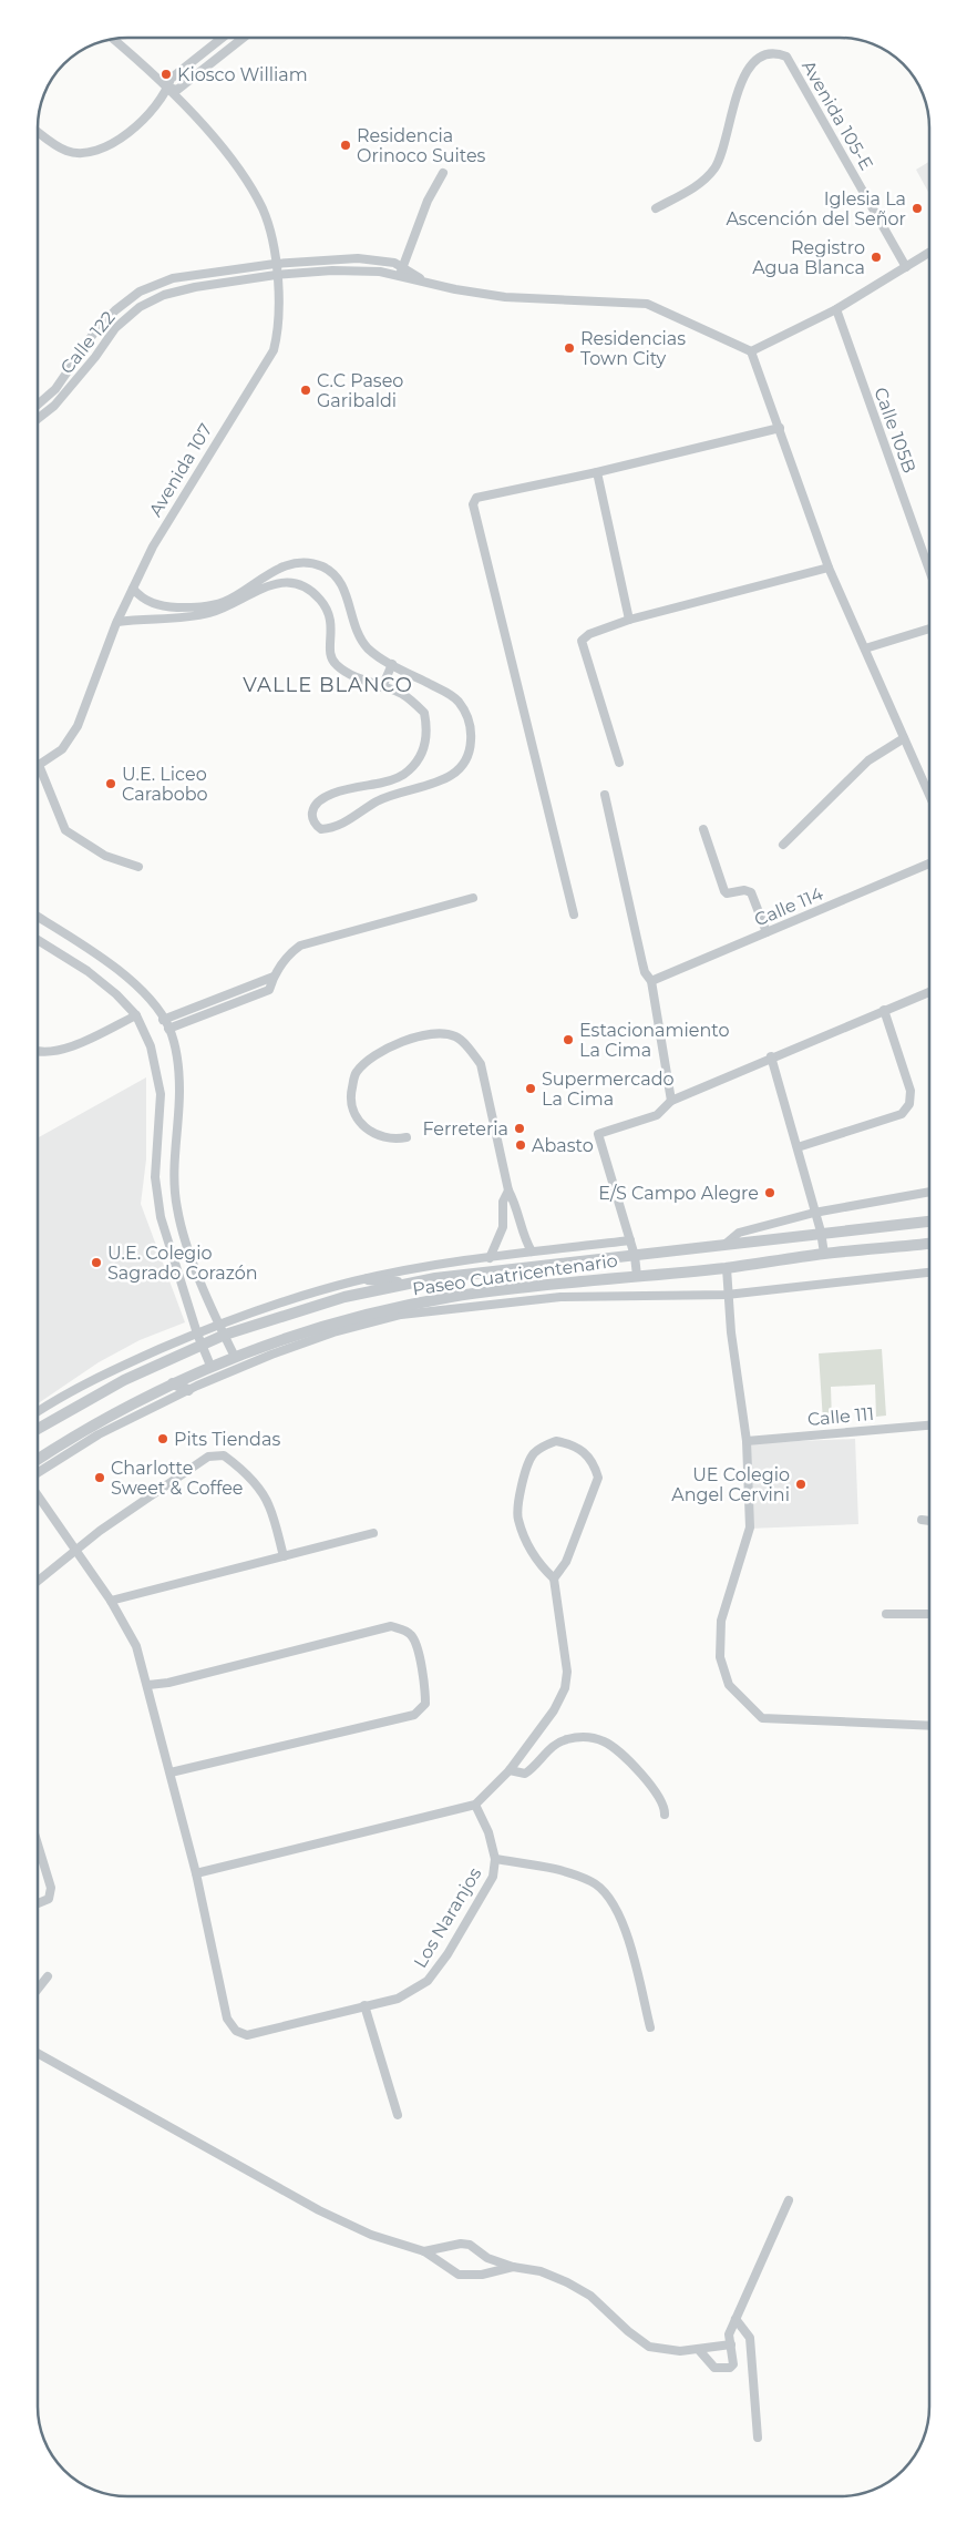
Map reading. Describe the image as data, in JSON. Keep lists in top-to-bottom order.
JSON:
{
  "streets": {
    "street": [
      "Avenida 105-E",
      "Calle 122",
      "Calle 105B",
      "Avenida 107",
      "Calle 114",
      "Paseo Cuatricentenario",
      "Calle 111",
      "Los Naranjos"
    ]
  },
  "crossings": [
    ["Calle 122", "Avenida 107"]
  ],
  "districts": ["VALLE BLANCO"],
  "places": [
    "Kiosco William",
    "Residencia Orinoco Suites",
    "Iglesia La Ascención del Señor",
    "Registro Agua Blanca",
    "Residencias Town City",
    "C.C Paseo Garibaldi",
    "U.E. Liceo Carabobo",
    "Estacionamiento La Cima",
    "Supermercado La Cima",
    "Ferreteria",
    "Abasto",
    "E/S Campo Alegre",
    "U.E. Colegio Sagrado Corazón",
    "Pits Tiendas",
    "Charlotte Sweet & Coffee",
    "UE Colegio Angel Cervini"
  ]
}
